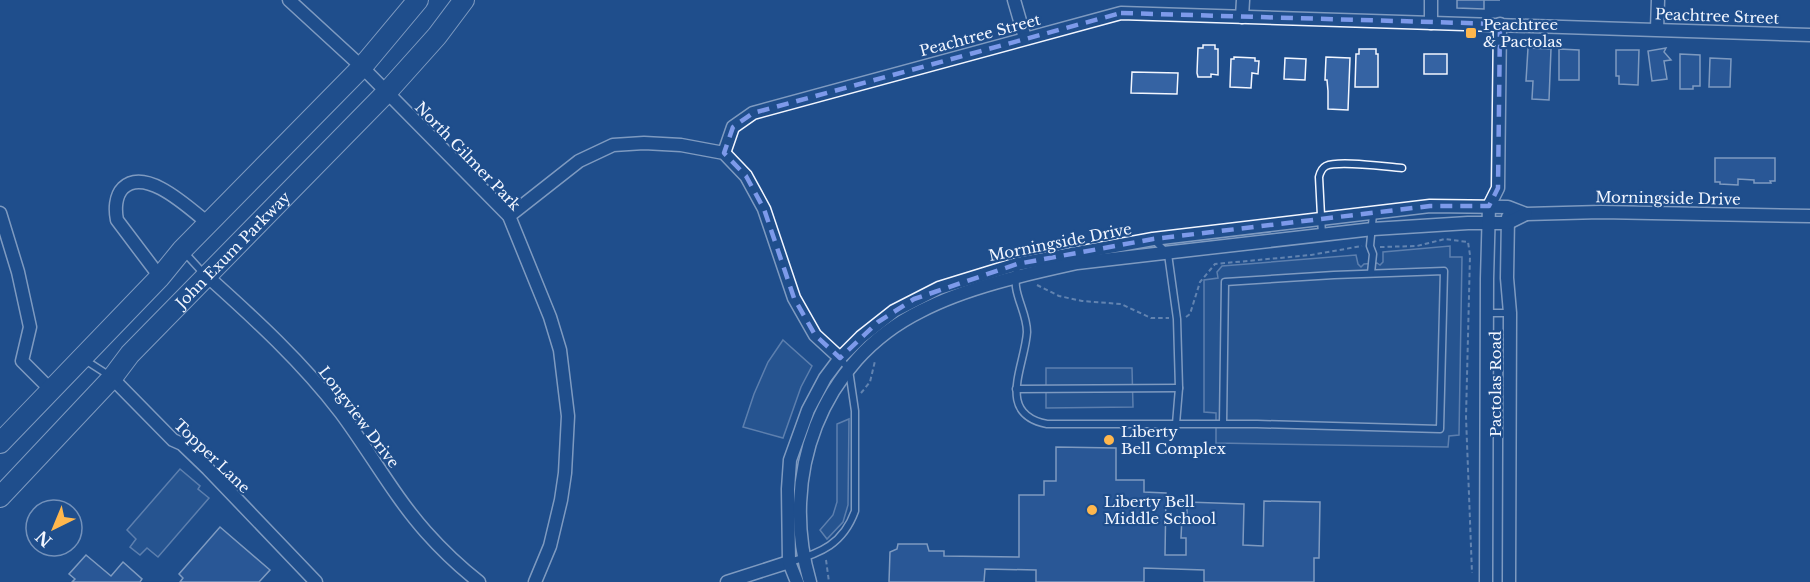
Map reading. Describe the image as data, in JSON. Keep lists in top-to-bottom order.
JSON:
{
  "streets": {
    "main road": ["John Exum Parkway"],
    "street": [
      "Peachtree Street",
      "North Gilmer Park",
      "Morningside Drive",
      "Pactolas Road",
      "Longview Drive",
      "Topper Lane"
    ]
  },
  "crossings": [
    ["Peachtree Street", "Pactolas Road"],
    ["North Gilmer Park", "John Exum Parkway"],
    ["Morningside Drive", "Pactolas Road"],
    ["John Exum Parkway", "Longview Drive"],
    ["John Exum Parkway", "Topper Lane"]
  ],
  "places": {
    "transit": ["Peachtree & Pactolas"],
    "other": ["Liberty Bell Complex", "Liberty Bell Middle School"]
  },
  "north": "bottom left"
}
